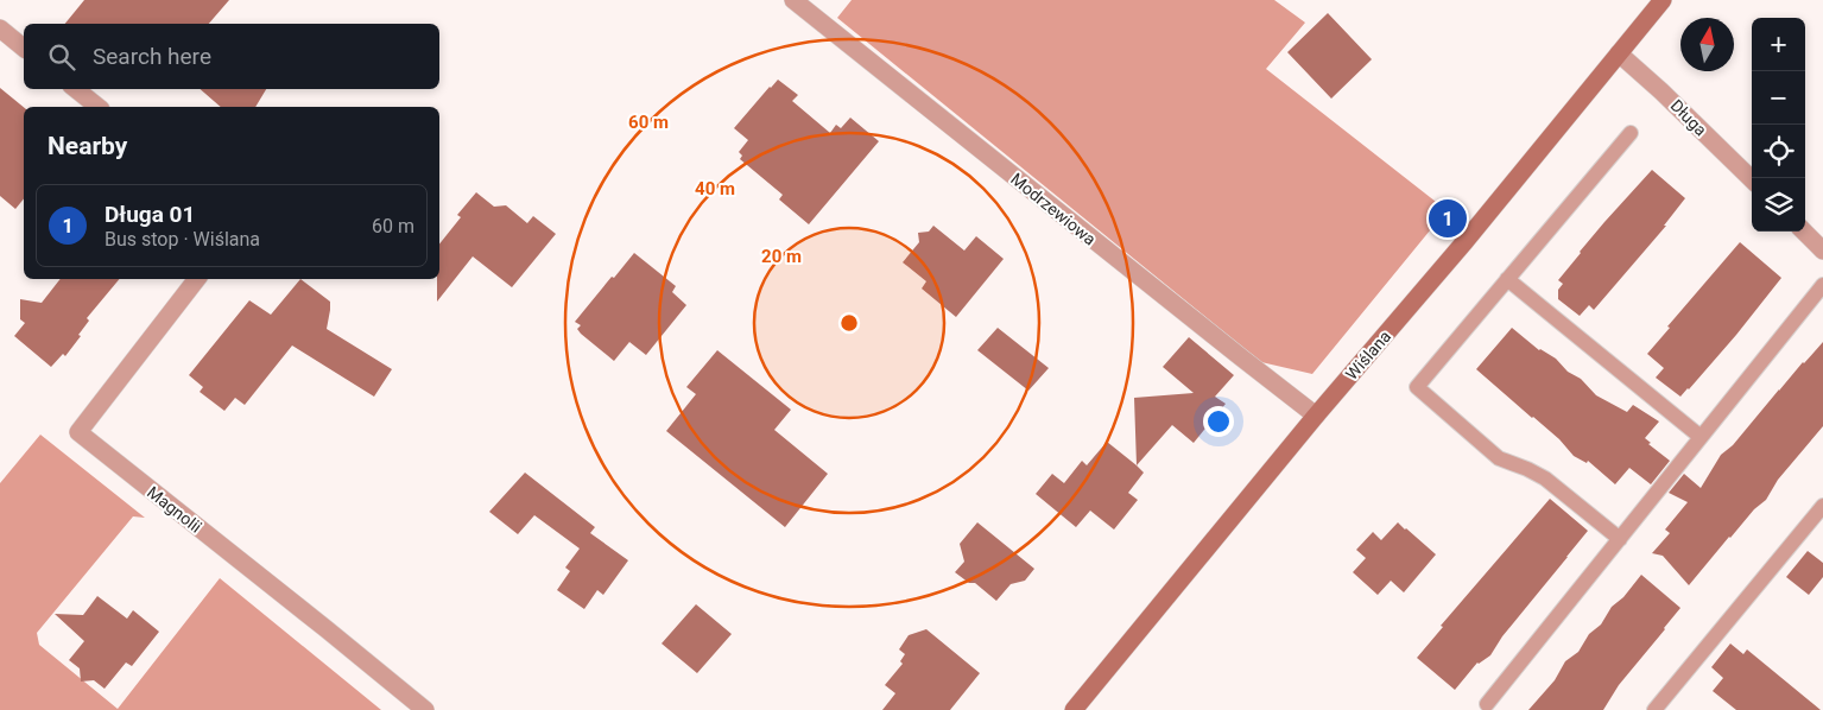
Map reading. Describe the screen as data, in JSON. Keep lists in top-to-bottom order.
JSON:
{
  "streets": {
    "main road": ["Wiślana"],
    "street": ["Długa", "Modrzewiowa", "Magnolii"]
  },
  "crossings": [
    ["Długa", "Wiślana"],
    ["Modrzewiowa", "Wiślana"]
  ],
  "north": "top",
  "page": {
    "map_buttons": ["+", "−"],
    "search": "Search here",
    "heading": "Nearby",
    "list": [
      {
        "mark": "1",
        "name": "Długa 01",
        "note": "Bus stop · Wiślana",
        "value": "60 m"
      }
    ],
    "pins": "1"
  },
  "rings": ["60 m", "40 m", "20 m"]
}
